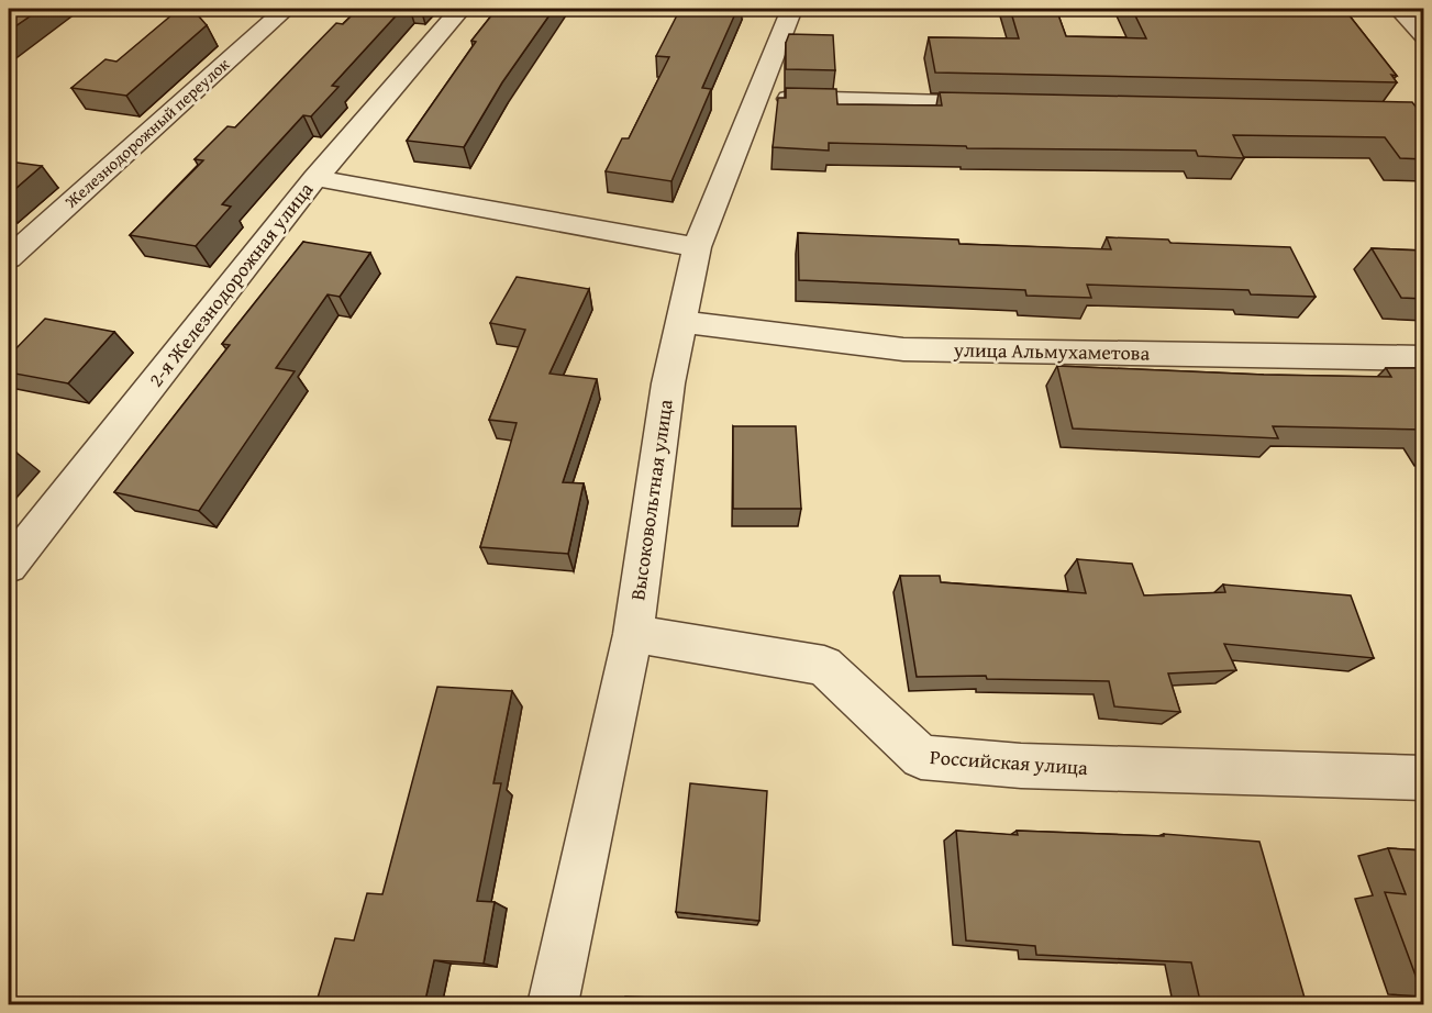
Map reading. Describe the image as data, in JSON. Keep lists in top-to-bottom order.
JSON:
{
  "streets": {
    "street": [
      "Железнодорожный переулок",
      "2-я Железнодорожная улица",
      "улица Альмухаметова",
      "Высоковольтная улица",
      "Российская улица"
    ]
  },
  "crossings": [
    ["улица Альмухаметова", "Высоковольтная улица"],
    ["Высоковольтная улица", "Российская улица"]
  ]
}
